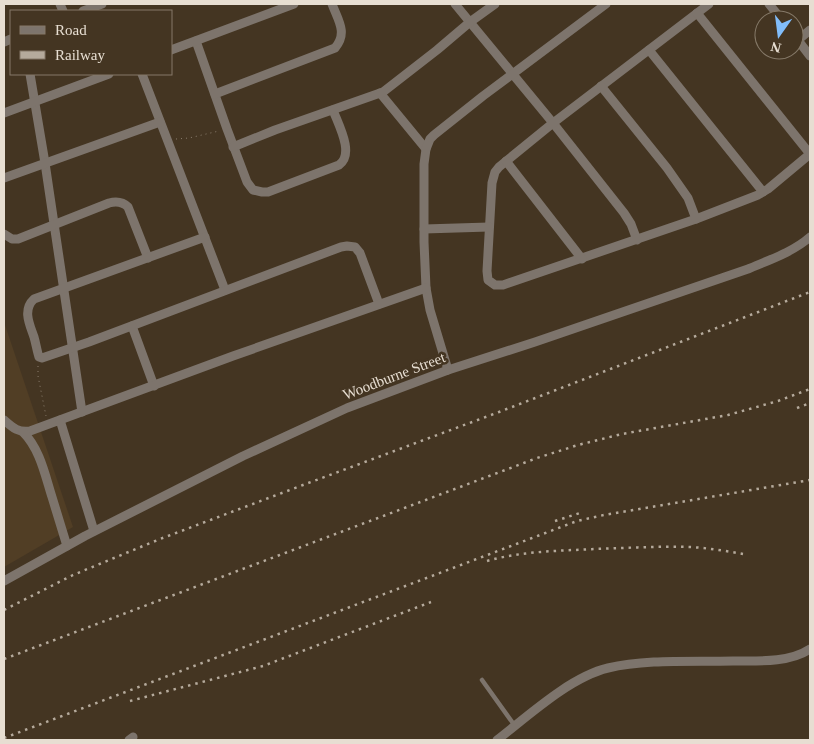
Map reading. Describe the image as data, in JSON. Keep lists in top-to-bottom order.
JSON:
{
  "streets": {
    "street": ["Woodburne Street"]
  },
  "legend": ["Road", "Railway"],
  "north": "bottom"
}
